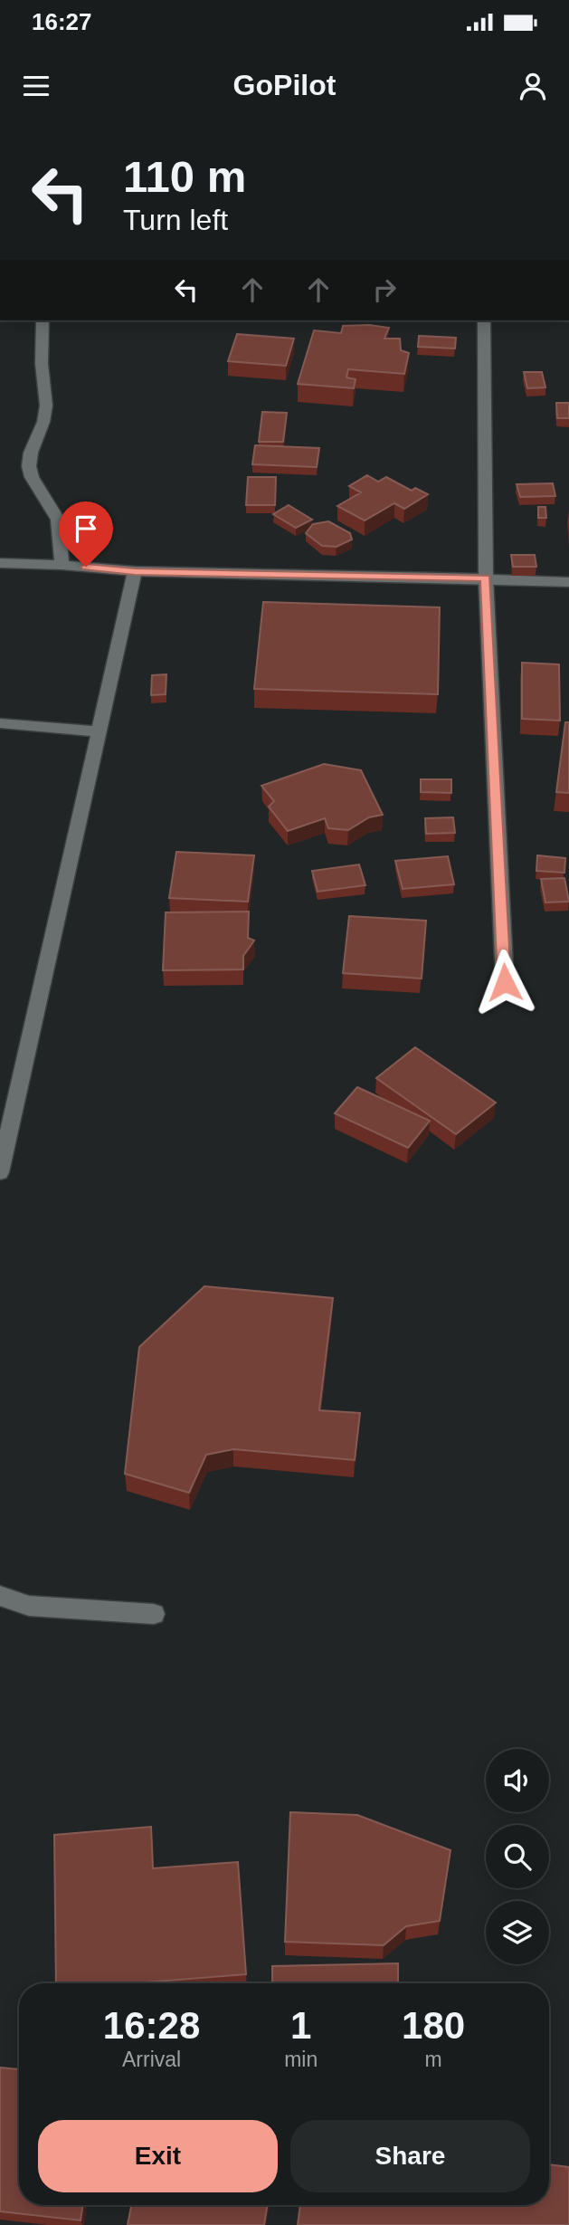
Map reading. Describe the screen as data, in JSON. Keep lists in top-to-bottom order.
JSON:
{
  "page": {
    "status": "16:27",
    "header": "GoPilot",
    "turn": ["110 m", "Turn left"],
    "eta": [
      "16:28",
      "Arrival",
      "1",
      "min",
      "180",
      "m"
    ],
    "buttons": ["Exit", "Share"]
  }
}
